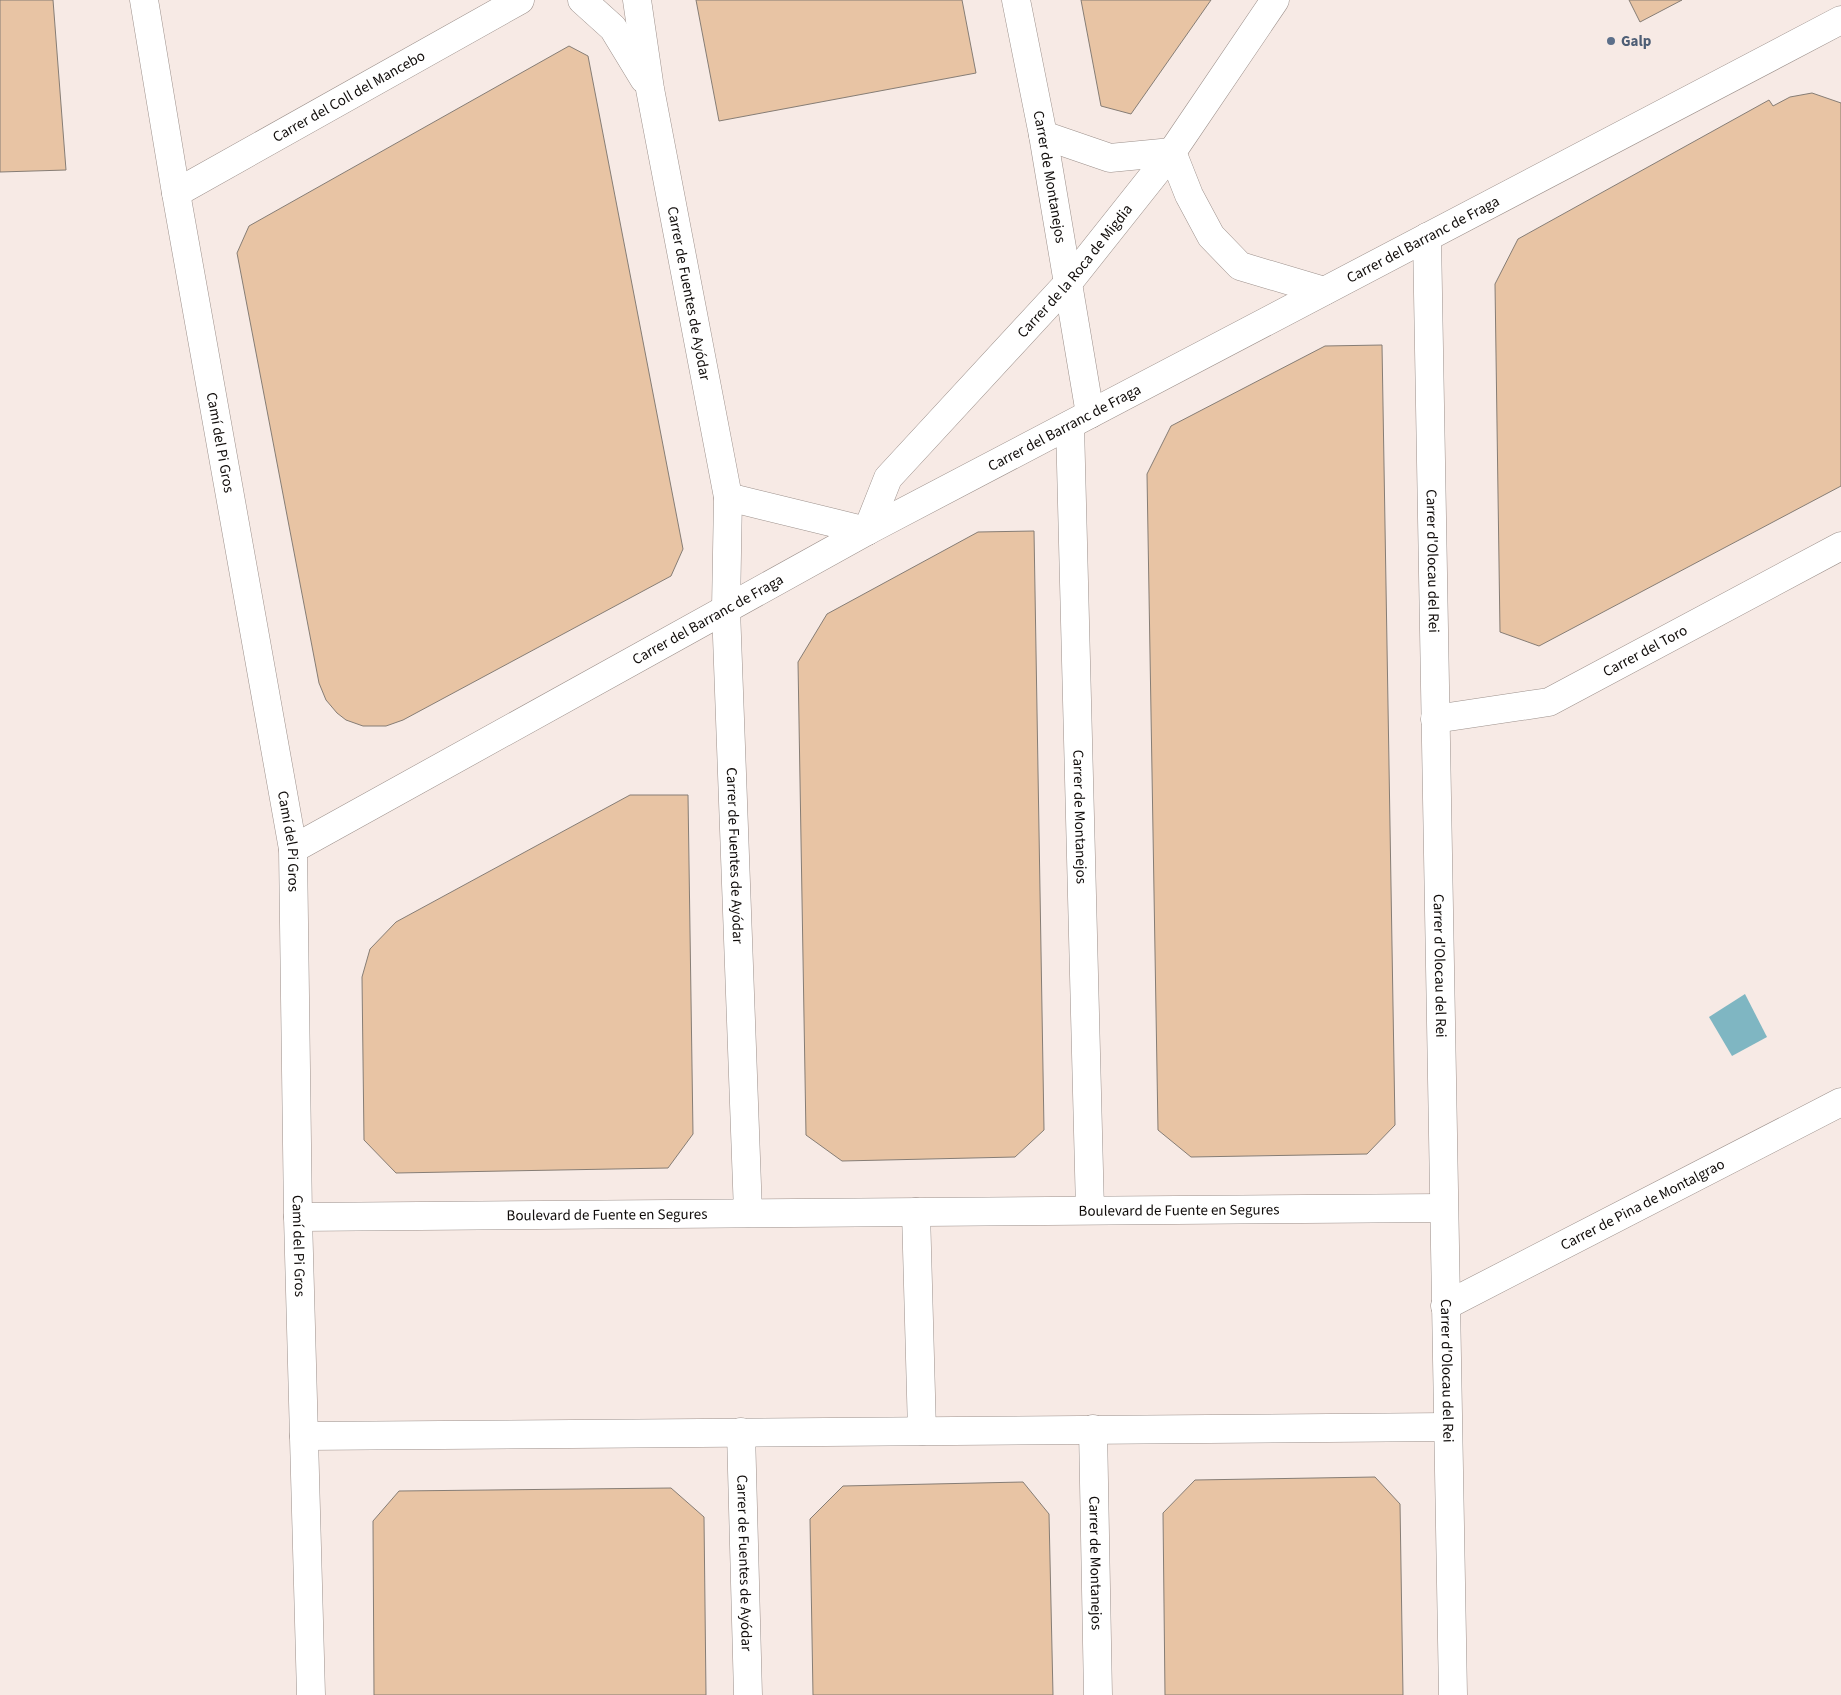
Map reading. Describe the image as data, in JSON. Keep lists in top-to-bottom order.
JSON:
{
  "streets": {
    "street": [
      "Carrer del Coll del Mancebo",
      "Carrer de Montanejos",
      "Carrer del Barranc de Fraga",
      "Carrer de la Roca de Migdia",
      "Carrer de Fuentes de Ayódar",
      "Camí del Pi Gros",
      "Carrer d'Olocau del Rei",
      "Carrer del Toro",
      "Carrer de Pina de Montalgrao",
      "Boulevard de Fuente en Segures"
    ]
  },
  "crossings": [
    ["Carrer del Coll del Mancebo", "Camí del Pi Gros"],
    ["Carrer de Montanejos", "Carrer del Barranc de Fraga"],
    ["Carrer de Montanejos", "Carrer de la Roca de Migdia"],
    ["Carrer de Montanejos", "Boulevard de Fuente en Segures"],
    ["Carrer del Barranc de Fraga", "Carrer de la Roca de Migdia"],
    ["Carrer del Barranc de Fraga", "Carrer de Fuentes de Ayódar"],
    ["Carrer del Barranc de Fraga", "Camí del Pi Gros"],
    ["Carrer del Barranc de Fraga", "Carrer d'Olocau del Rei"],
    ["Carrer de Fuentes de Ayódar", "Boulevard de Fuente en Segures"],
    ["Camí del Pi Gros", "Boulevard de Fuente en Segures"],
    ["Carrer d'Olocau del Rei", "Carrer del Toro"],
    ["Carrer d'Olocau del Rei", "Carrer de Pina de Montalgrao"],
    ["Carrer d'Olocau del Rei", "Boulevard de Fuente en Segures"]
  ],
  "places": ["Galp"]
}
